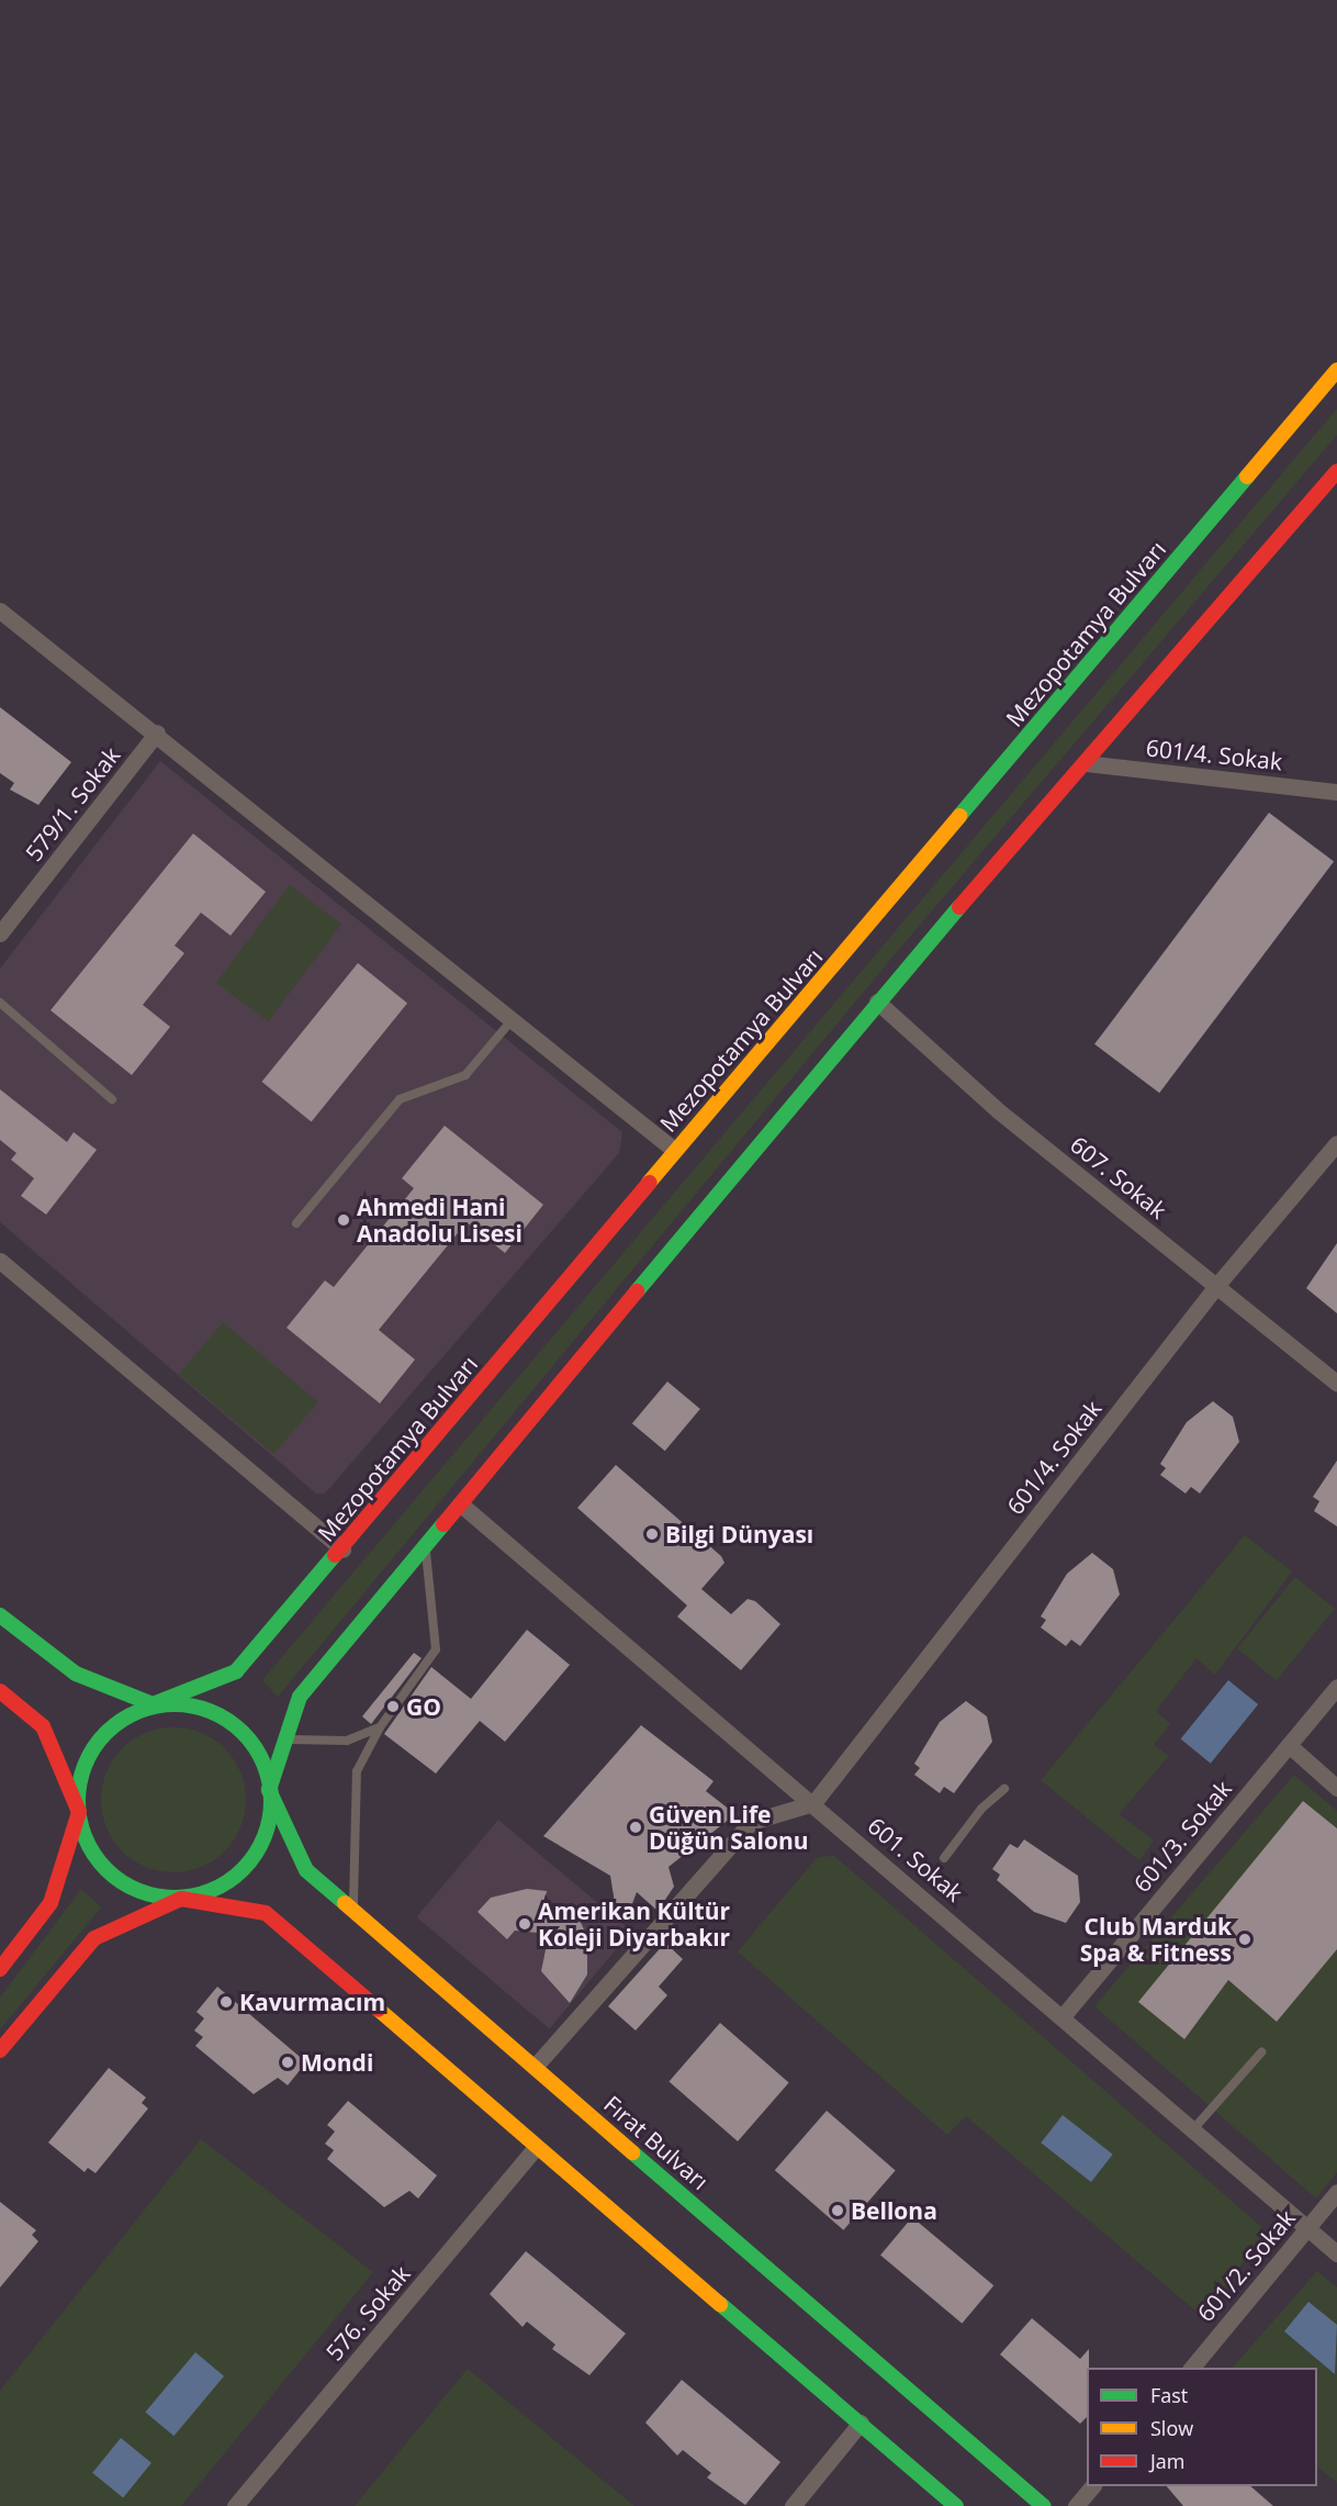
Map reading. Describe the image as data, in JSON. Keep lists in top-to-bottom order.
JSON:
{
  "streets": {
    "main road": ["Mezopotamya Bulvarı", "Fırat Bulvarı"],
    "street": [
      "601/4. Sokak",
      "579/1. Sokak",
      "607. Sokak",
      "601/3. Sokak",
      "601. Sokak",
      "601/2. Sokak",
      "576. Sokak"
    ]
  },
  "crossings": [
    ["Mezopotamya Bulvarı", "Fırat Bulvarı"],
    ["601/4. Sokak", "607. Sokak"],
    ["601/4. Sokak", "601. Sokak"],
    ["601/3. Sokak", "601. Sokak"],
    ["601. Sokak", "601/2. Sokak"]
  ],
  "places": [
    "Ahmedi Hani Anadolu Lisesi",
    "Bilgi Dünyası",
    "GO",
    "Güven Life Düğün Salonu",
    "Amerikan Kültür Koleji Diyarbakır",
    "Club Marduk Spa & Fitness",
    "Kavurmacım",
    "Mondi",
    "Bellona"
  ],
  "legend": ["Fast", "Slow", "Jam"]
}
